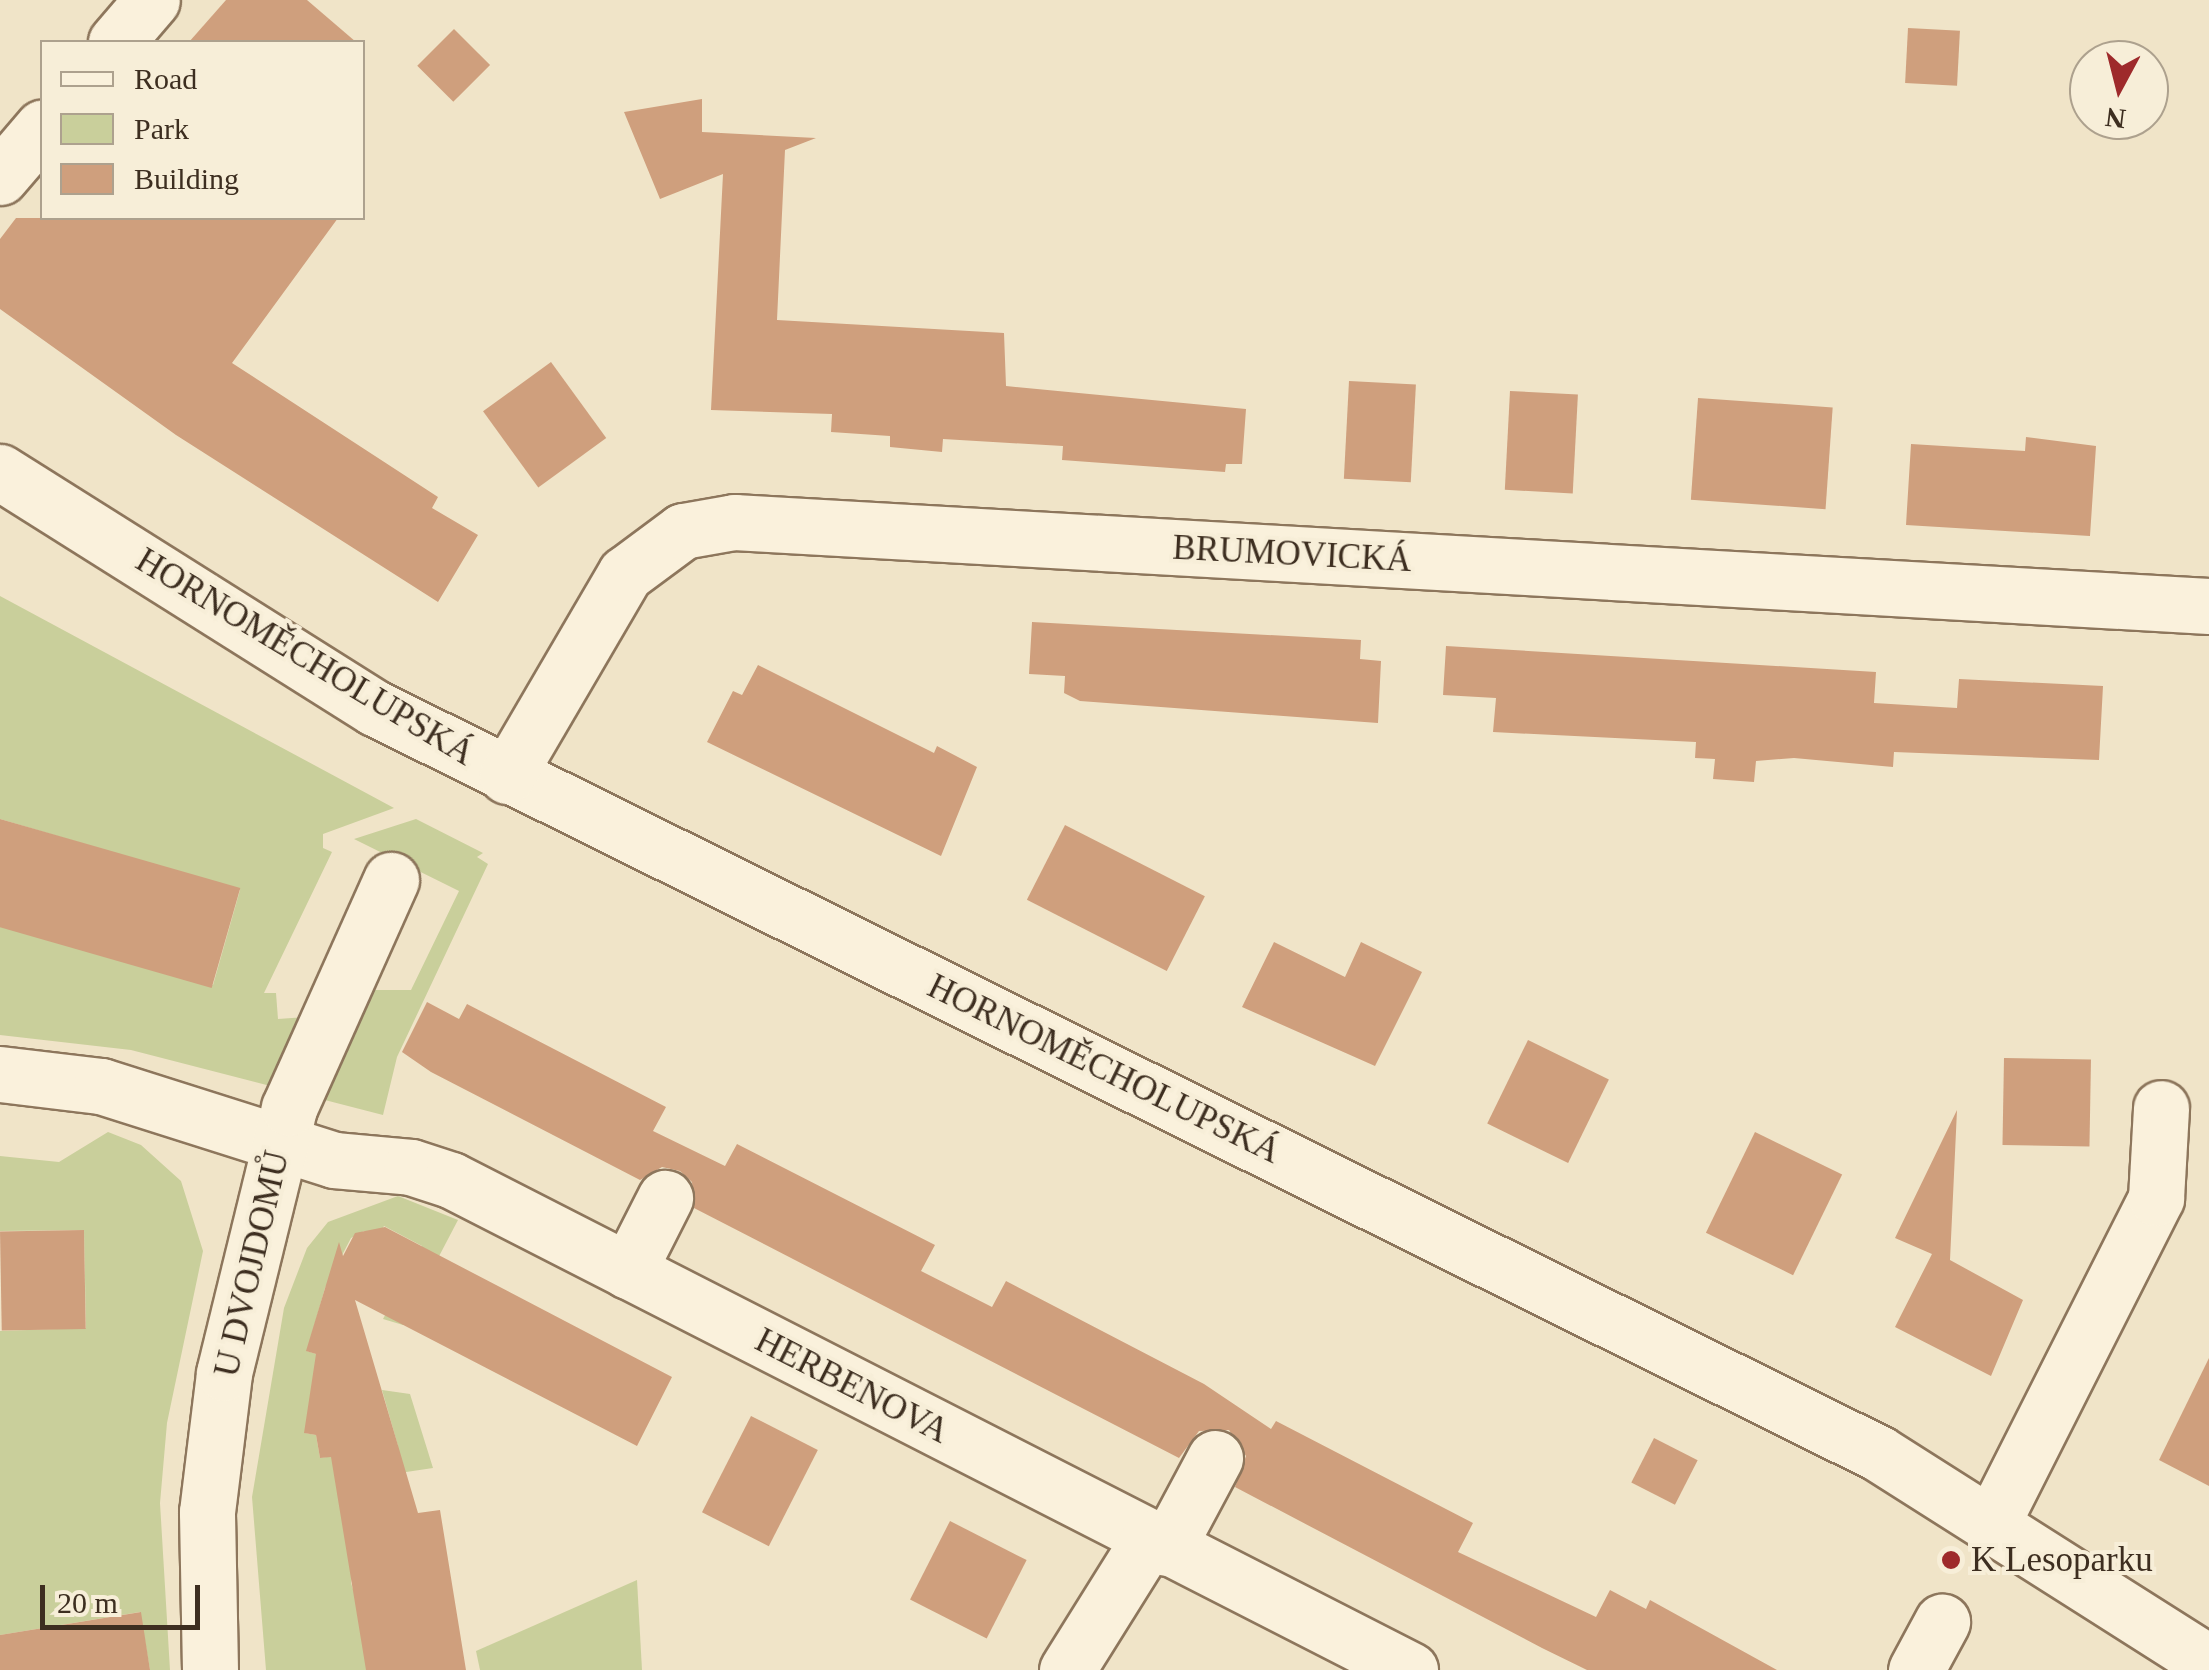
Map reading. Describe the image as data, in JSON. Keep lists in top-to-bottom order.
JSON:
{
  "streets": {
    "street": [
      "BRUMOVICKÁ",
      "HORNOMĚCHOLUPSKÁ",
      "U DVOJDOMŮ",
      "HERBENOVA"
    ]
  },
  "crossings": [
    ["BRUMOVICKÁ", "HORNOMĚCHOLUPSKÁ"],
    ["U DVOJDOMŮ", "HERBENOVA"]
  ],
  "places": ["K Lesoparku"],
  "legend": ["Road", "Park", "Building"],
  "scale_bar": "20 m",
  "north": "bottom"
}
